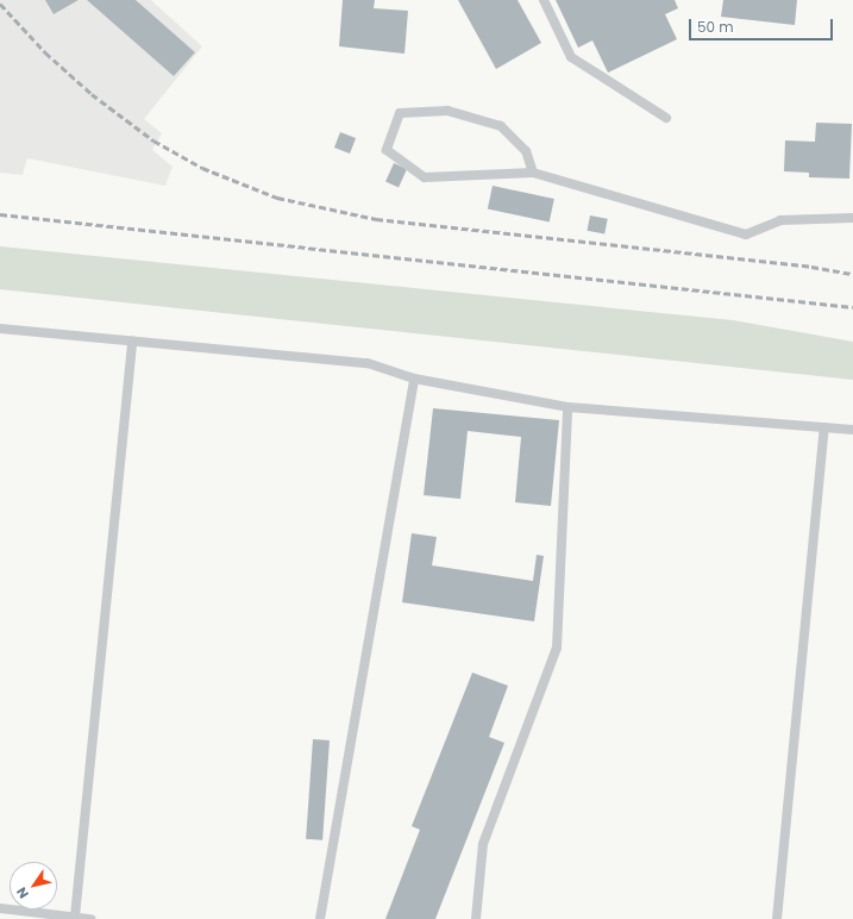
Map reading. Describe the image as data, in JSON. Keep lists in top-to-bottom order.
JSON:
{
  "scale_bar": "50 m",
  "north": "bottom left"
}
